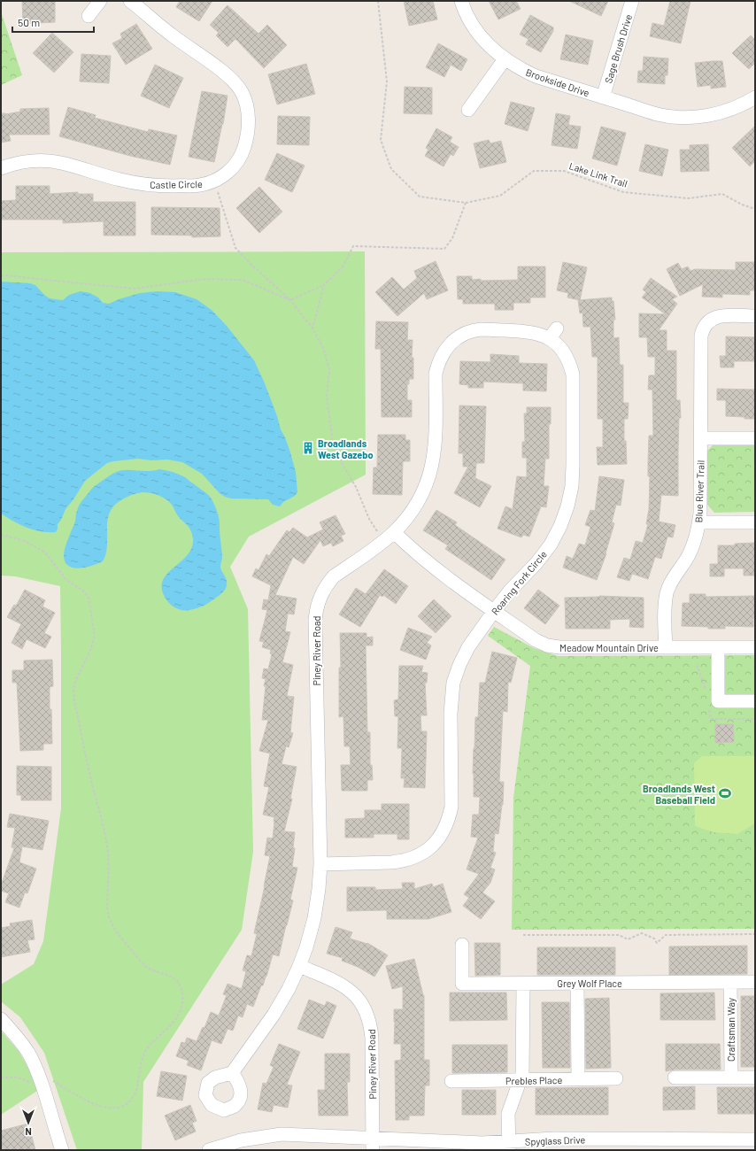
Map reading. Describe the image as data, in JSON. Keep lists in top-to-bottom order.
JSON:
{
  "streets": {
    "street": [
      "Sage Brush Drive",
      "Brookside Drive",
      "Castle Circle",
      "Blue River Trail",
      "Roaring Fork Circle",
      "Meadow Mountain Drive",
      "Piney River Road",
      "Grey Wolf Place",
      "Craftsman Way",
      "Prebles Place",
      "Spyglass Drive"
    ],
    "path": ["Lake Link Trail"]
  },
  "crossings": [
    ["Sage Brush Drive", "Brookside Drive"],
    ["Blue River Trail", "Meadow Mountain Drive"],
    ["Roaring Fork Circle", "Meadow Mountain Drive"],
    ["Roaring Fork Circle", "Piney River Road"],
    ["Meadow Mountain Drive", "Piney River Road"],
    ["Piney River Road", "Spyglass Drive"],
    ["Grey Wolf Place", "Craftsman Way"]
  ],
  "places": {
    "building": ["Broadlands West Gazebo"],
    "sports": ["Broadlands West Baseball Field"]
  },
  "scale_bar": "50 m",
  "north": "bottom"
}
